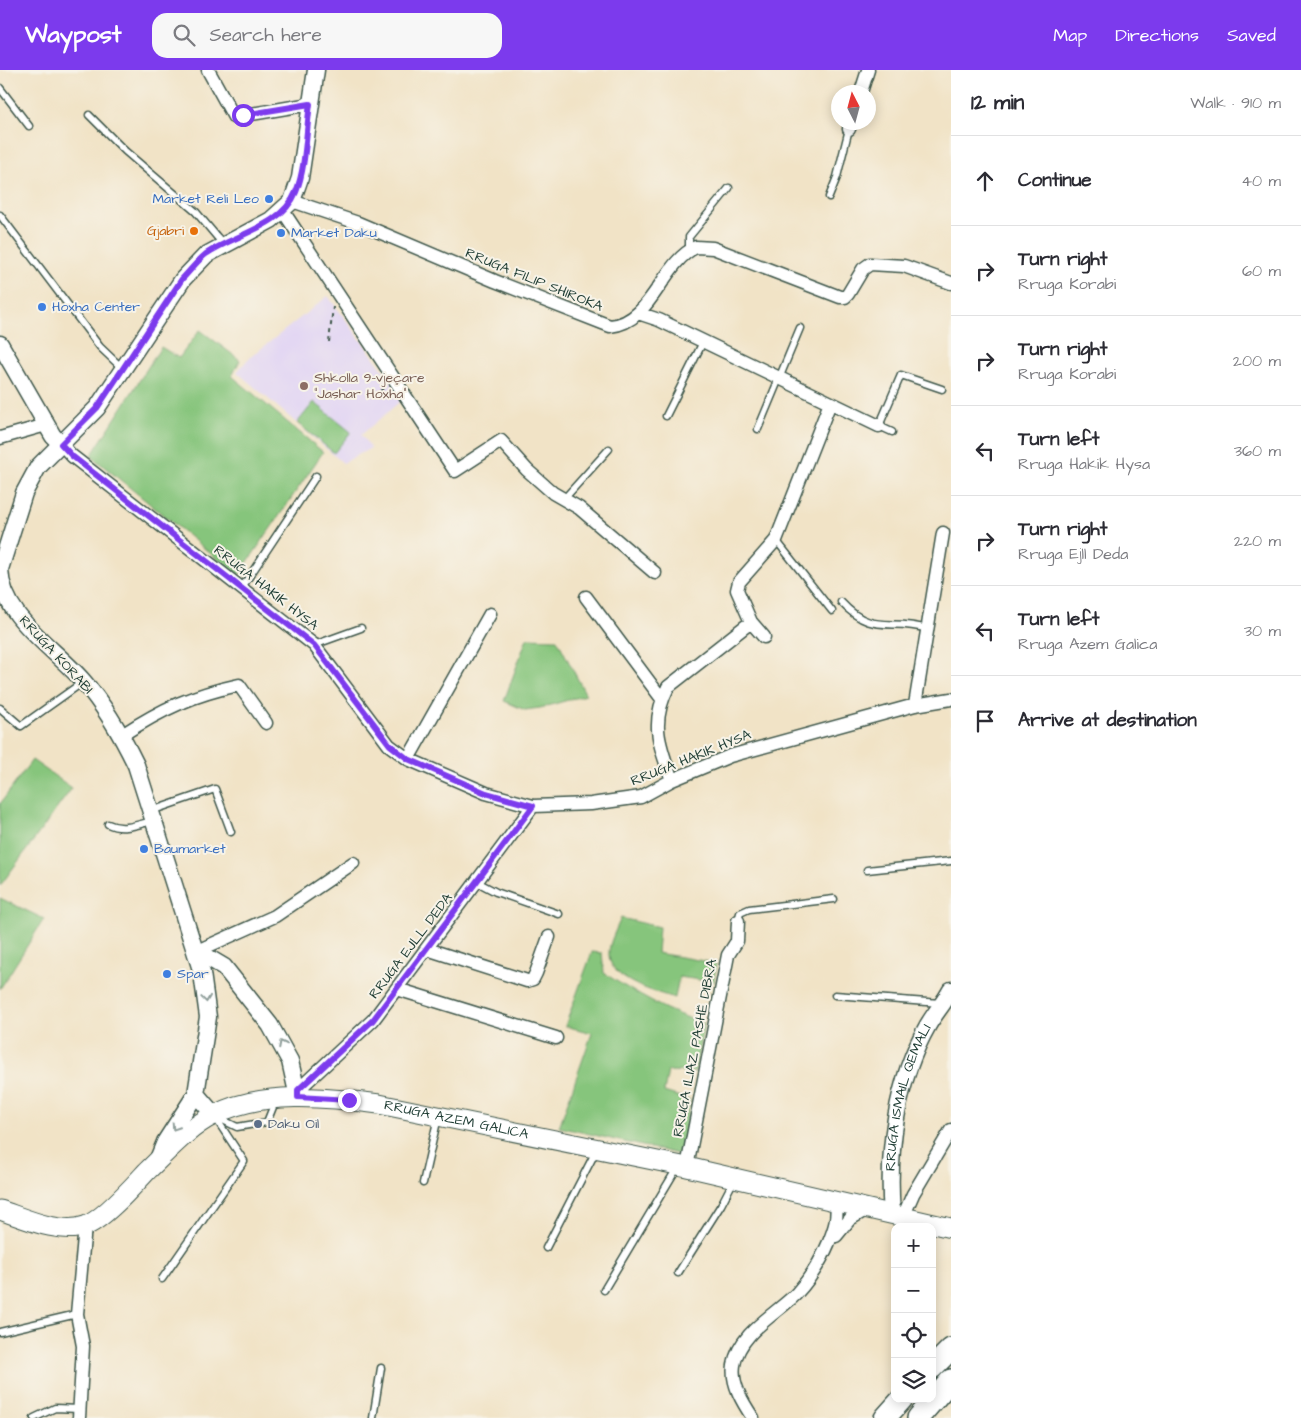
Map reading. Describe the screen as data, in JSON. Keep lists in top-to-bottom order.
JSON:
{
  "streets": {
    "main road": ["RRUGA AZEM GALICA"],
    "street": [
      "RRUGA FILIP SHIROKA",
      "RRUGA HAKIK HYSA",
      "RRUGA KORABI",
      "RRUGA EJLL DEDA",
      "RRUGA ILIAZ PASHË DIBRA",
      "RRUGA ISMAIL QEMALI"
    ]
  },
  "crossings": [
    ["RRUGA FILIP SHIROKA", "RRUGA KORABI"],
    ["RRUGA HAKIK HYSA", "RRUGA KORABI"],
    ["RRUGA HAKIK HYSA", "RRUGA EJLL DEDA"],
    ["RRUGA EJLL DEDA", "RRUGA AZEM GALICA"],
    ["RRUGA ILIAZ PASHË DIBRA", "RRUGA AZEM GALICA"],
    ["RRUGA ISMAIL QEMALI", "RRUGA AZEM GALICA"]
  ],
  "places": [
    "Market Reli Leo",
    "Gjabri",
    "Market Daku",
    "Hoxha Center",
    "Shkolla 9-vjeçare \"Jashar Hoxha\"",
    "Baumarket",
    "Spar",
    "Daku Oil"
  ],
  "north": "top",
  "page": {
    "header": "Waypost",
    "search": "Search here",
    "nav": ["Map", "Directions", "Saved"],
    "heading": ["12 min", "Walk · 910 m"],
    "list": [
      ["Continue", "40 m"],
      ["Turn right", "Rruga Korabi", "60 m"],
      ["Turn right", "Rruga Korabi", "200 m"],
      ["Turn left", "Rruga Hakik Hysa", "360 m"],
      ["Turn right", "Rruga Ejll Deda", "220 m"],
      ["Turn left", "Rruga Azem Galica", "30 m"],
      "Arrive at destination"
    ],
    "map_buttons": ["+", "−"]
  }
}
